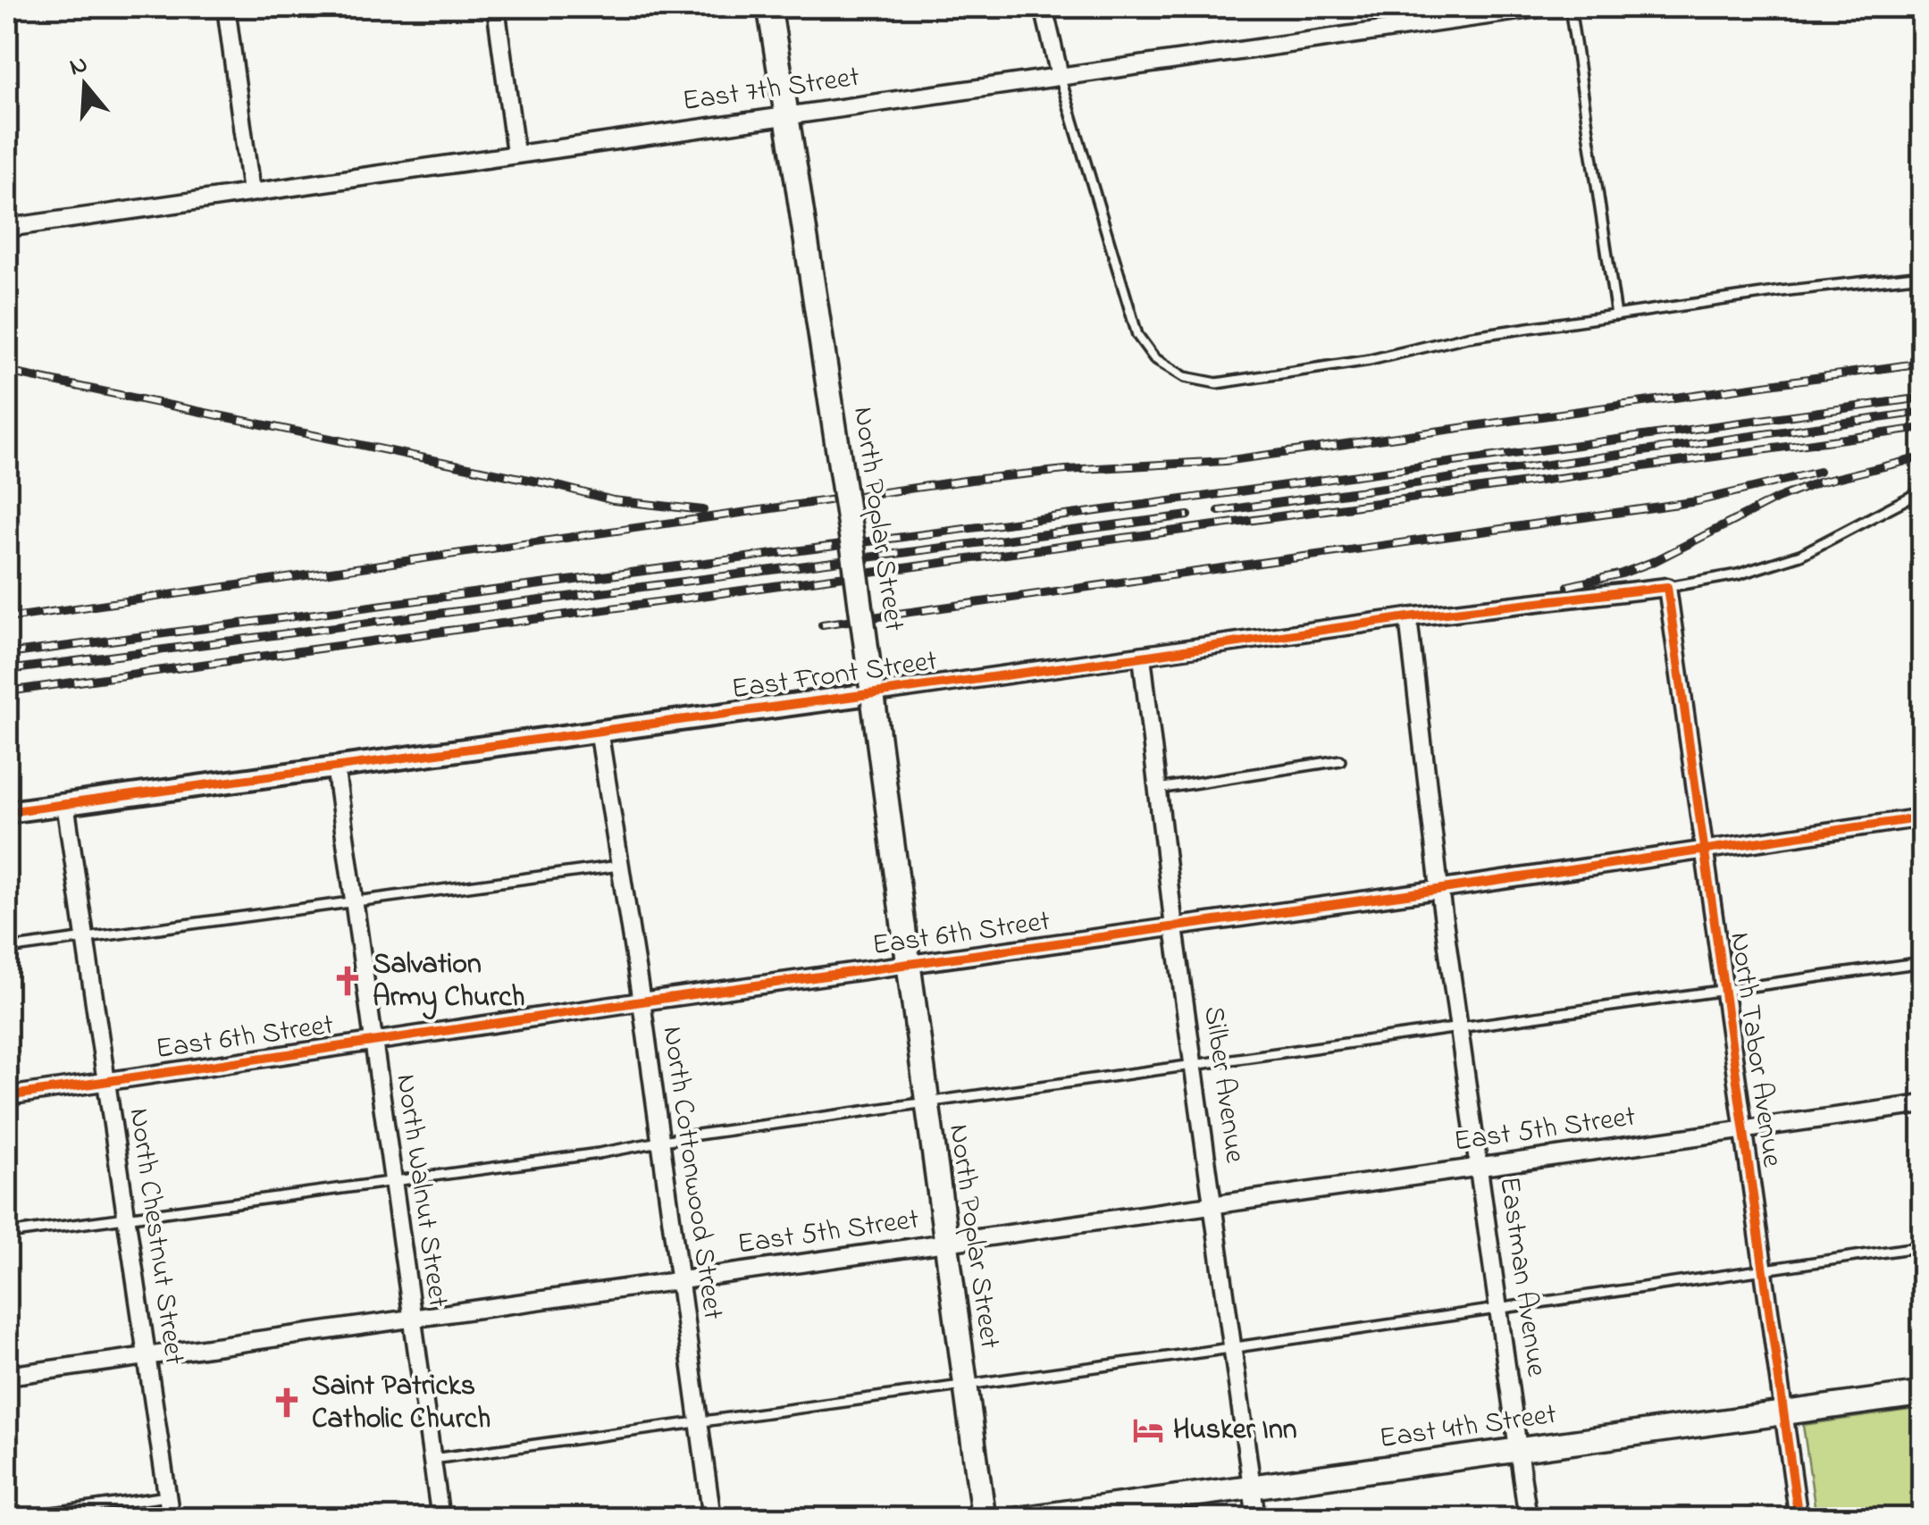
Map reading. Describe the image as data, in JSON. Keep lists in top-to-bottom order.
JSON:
{
  "streets": {
    "main road": ["North Poplar Street", "East 4th Street"],
    "street": [
      "East 7th Street",
      "East Front Street",
      "East 6th Street",
      "North Tabor Avenue",
      "Silber Avenue",
      "East 5th Street",
      "North Cottonwood Street",
      "North Walnut Street",
      "North Chestnut Street",
      "Eastman Avenue"
    ]
  },
  "crossings": [
    ["East 7th Street", "North Poplar Street"],
    ["North Poplar Street", "East 6th Street"],
    ["North Poplar Street", "East 5th Street"],
    ["East Front Street", "North Tabor Avenue"],
    ["East Front Street", "Silber Avenue"],
    ["East Front Street", "North Cottonwood Street"],
    ["East Front Street", "North Walnut Street"],
    ["East Front Street", "North Chestnut Street"],
    ["East Front Street", "Eastman Avenue"],
    ["East 6th Street", "North Tabor Avenue"],
    ["East 6th Street", "Silber Avenue"],
    ["East 6th Street", "North Cottonwood Street"],
    ["East 6th Street", "North Walnut Street"],
    ["East 6th Street", "North Chestnut Street"],
    ["East 6th Street", "Eastman Avenue"],
    ["North Tabor Avenue", "East 5th Street"],
    ["North Tabor Avenue", "East 4th Street"],
    ["Silber Avenue", "East 5th Street"],
    ["Silber Avenue", "East 4th Street"],
    ["East 5th Street", "North Cottonwood Street"],
    ["East 5th Street", "North Walnut Street"],
    ["East 5th Street", "North Chestnut Street"],
    ["East 5th Street", "Eastman Avenue"],
    ["Eastman Avenue", "East 4th Street"]
  ],
  "places": {
    "church": ["Salvation Army Church", "Saint Patricks Catholic Church"],
    "hotel": ["Husker Inn"]
  },
  "north": "top"
}
